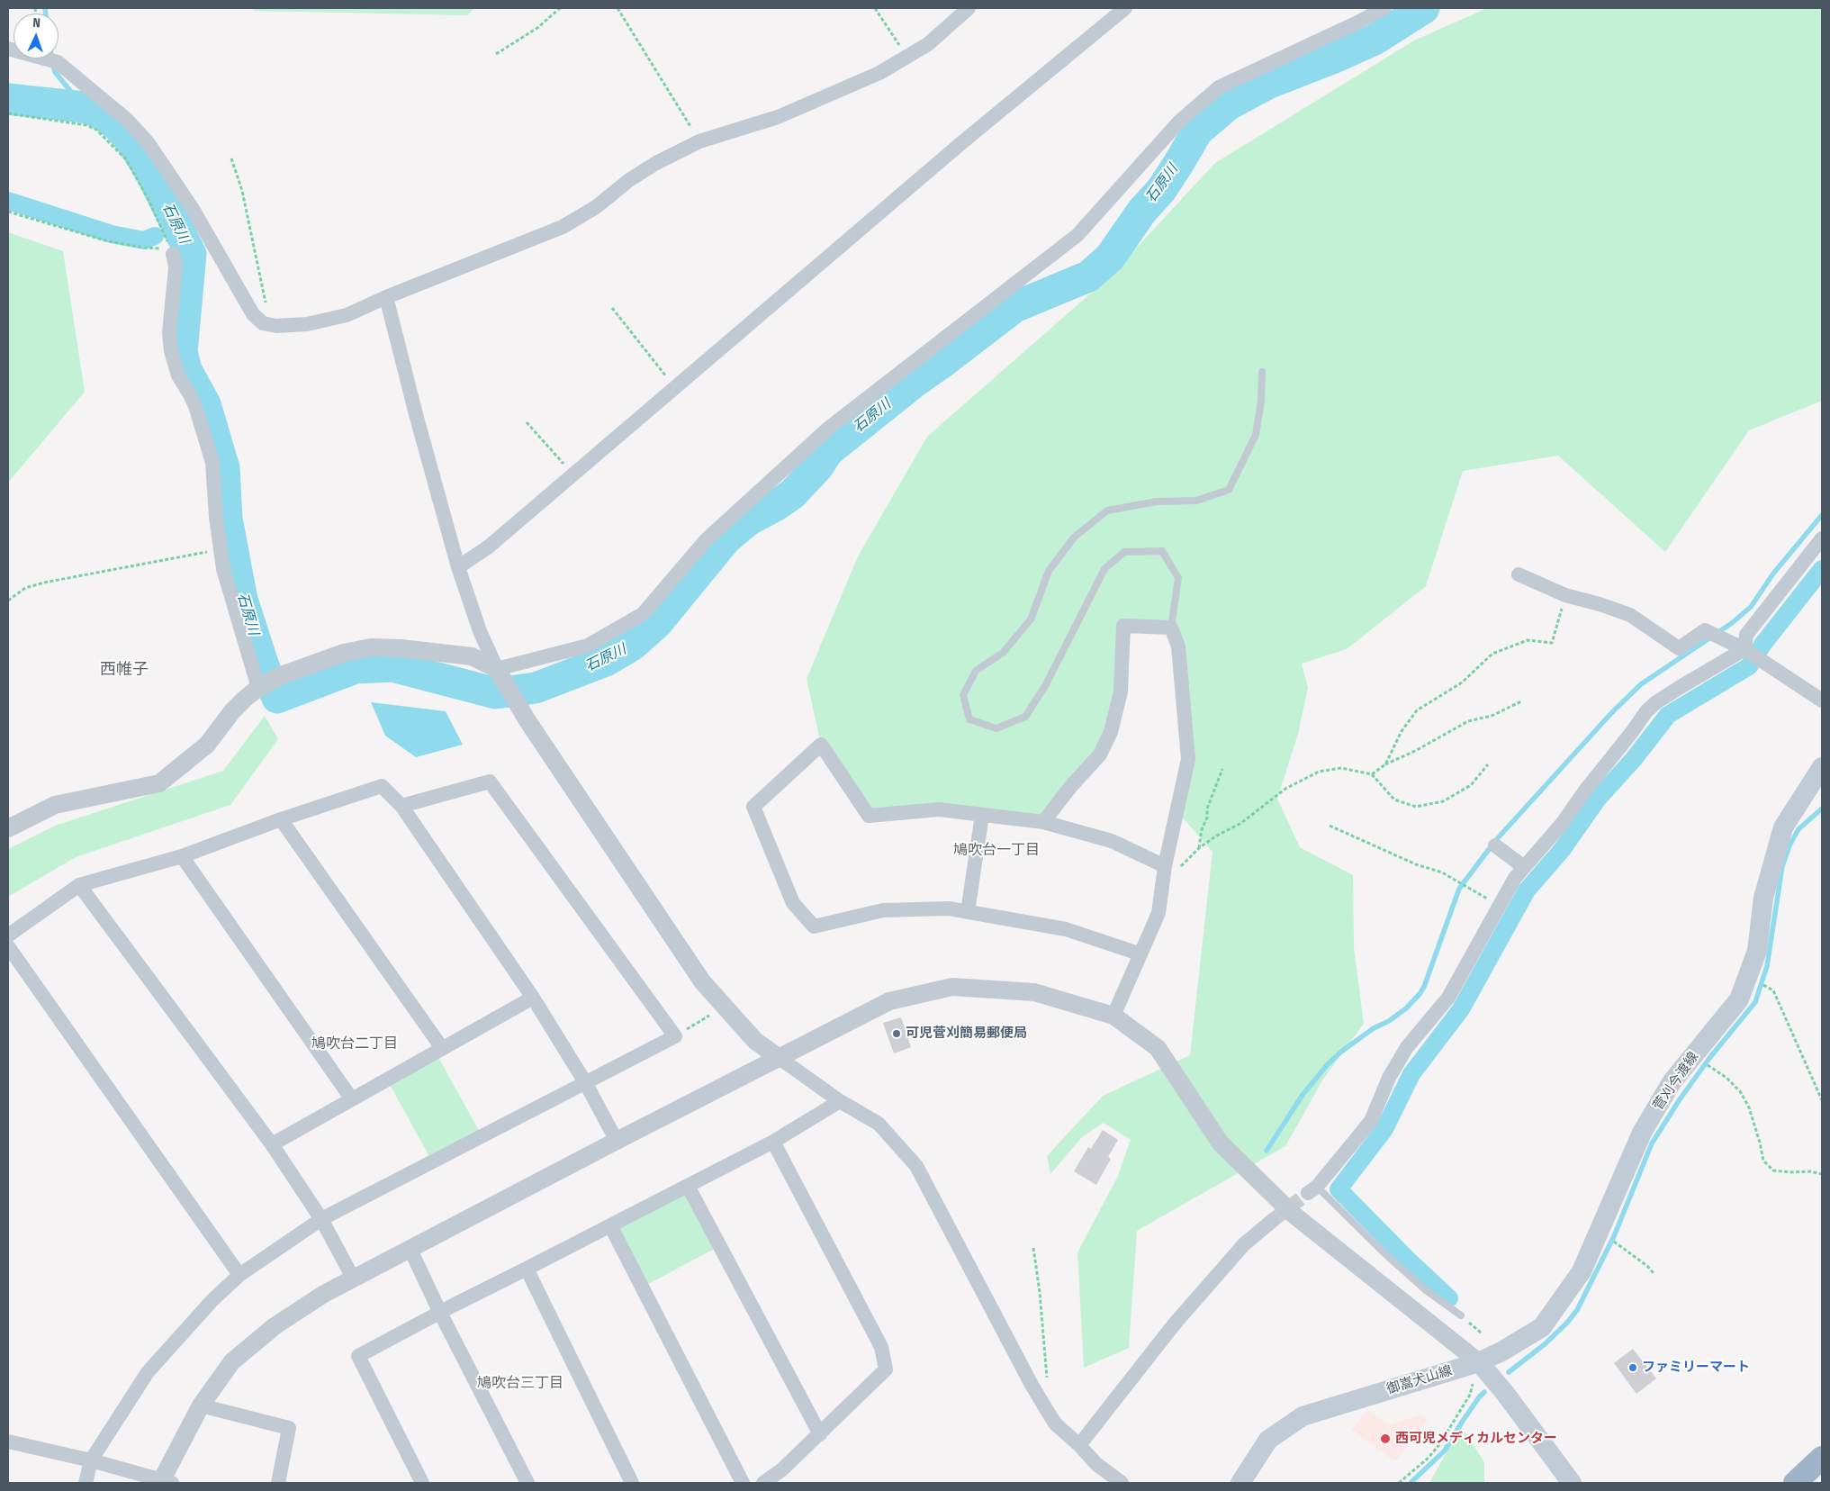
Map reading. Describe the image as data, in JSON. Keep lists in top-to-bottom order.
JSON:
{
  "streets": {
    "main road": ["菅刈今渡線", "御嵩犬山線"]
  },
  "crossings": [
    ["菅刈今渡線", "御嵩犬山線"]
  ],
  "districts": [
    "西帷子",
    "鳩吹台一丁目",
    "鳩吹台二丁目",
    "鳩吹台三丁目"
  ],
  "water": ["石原川"],
  "places": ["可児菅刈簡易郵便局", "ファミリーマート", "西可児メディカルセンター"],
  "north": "top"
}
